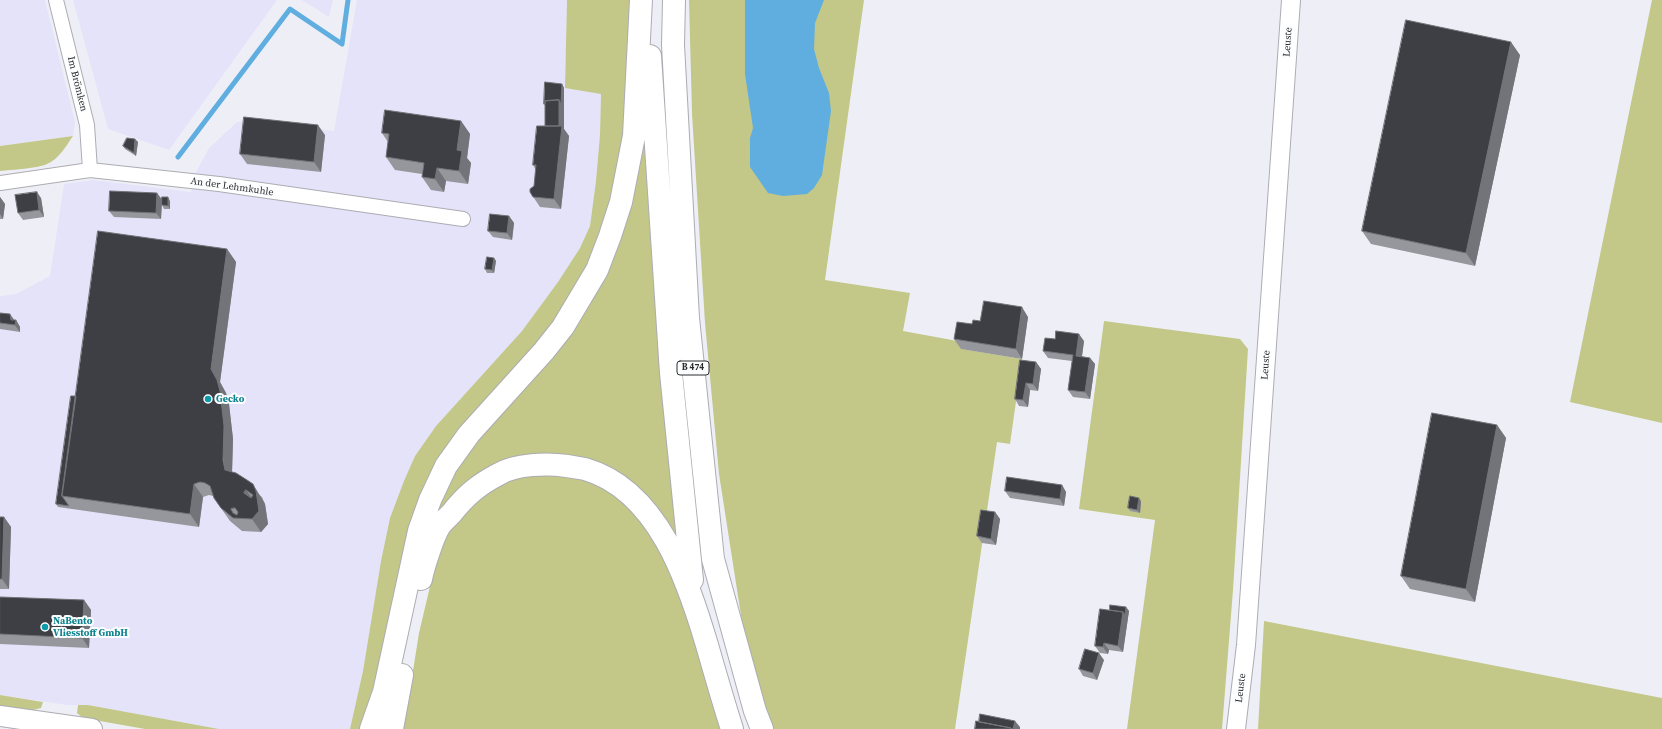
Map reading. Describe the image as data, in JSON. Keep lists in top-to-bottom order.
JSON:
{
  "streets": {
    "highway": ["B 474"],
    "street": ["Leuste", "Im Brömken", "An der Lehmkuhle"]
  },
  "crossings": [
    ["Im Brömken", "An der Lehmkuhle"]
  ],
  "places": ["Gecko", "NaBento Vliesstoff GmbH"]
}
